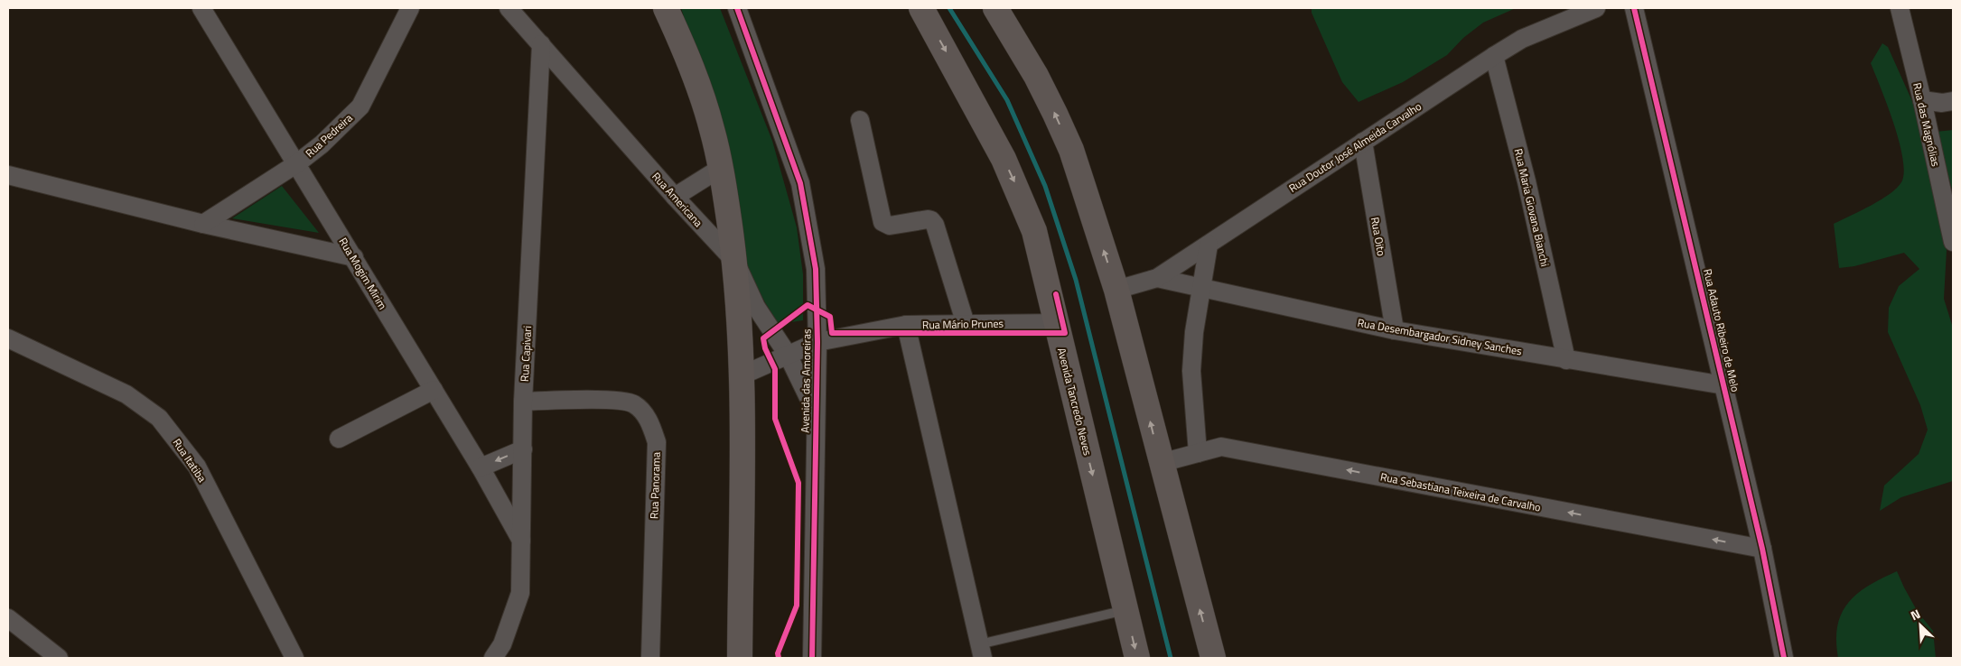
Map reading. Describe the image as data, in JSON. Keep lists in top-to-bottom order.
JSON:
{
  "streets": {
    "main road": ["Avenida Tancredo Neves"],
    "street": [
      "Rua das Magnólias",
      "Rua Pedreira",
      "Rua Doutor José Almeida Carvalho",
      "Rua Americana",
      "Rua Maria Giovana Bianchi",
      "Rua Oito",
      "Rua Mogim Mirim",
      "Rua Mário Prunes",
      "Rua Adauto Ribeiro de Melo",
      "Rua Desembargador Sidney Sanches",
      "Rua Capivari",
      "Avenida das Amoreiras",
      "Rua Itatiba",
      "Rua Panorama",
      "Rua Sebastiana Teixeira de Carvalho"
    ]
  },
  "crossings": [
    ["Rua Pedreira", "Rua Mogim Mirim"],
    ["Rua Doutor José Almeida Carvalho", "Rua Maria Giovana Bianchi"],
    ["Rua Doutor José Almeida Carvalho", "Rua Oito"],
    ["Rua Doutor José Almeida Carvalho", "Rua Desembargador Sidney Sanches"],
    ["Rua Americana", "Rua Mário Prunes"],
    ["Rua Americana", "Rua Capivari"],
    ["Rua Americana", "Avenida das Amoreiras"],
    ["Rua Maria Giovana Bianchi", "Rua Desembargador Sidney Sanches"],
    ["Rua Oito", "Rua Desembargador Sidney Sanches"],
    ["Rua Mogim Mirim", "Rua Capivari"],
    ["Rua Mário Prunes", "Avenida das Amoreiras"],
    ["Rua Mário Prunes", "Avenida Tancredo Neves"],
    ["Rua Adauto Ribeiro de Melo", "Rua Desembargador Sidney Sanches"],
    ["Rua Adauto Ribeiro de Melo", "Rua Sebastiana Teixeira de Carvalho"],
    ["Rua Capivari", "Rua Panorama"]
  ],
  "one_way": ["Rua Sebastiana Teixeira de Carvalho"],
  "north": "top left"
}
